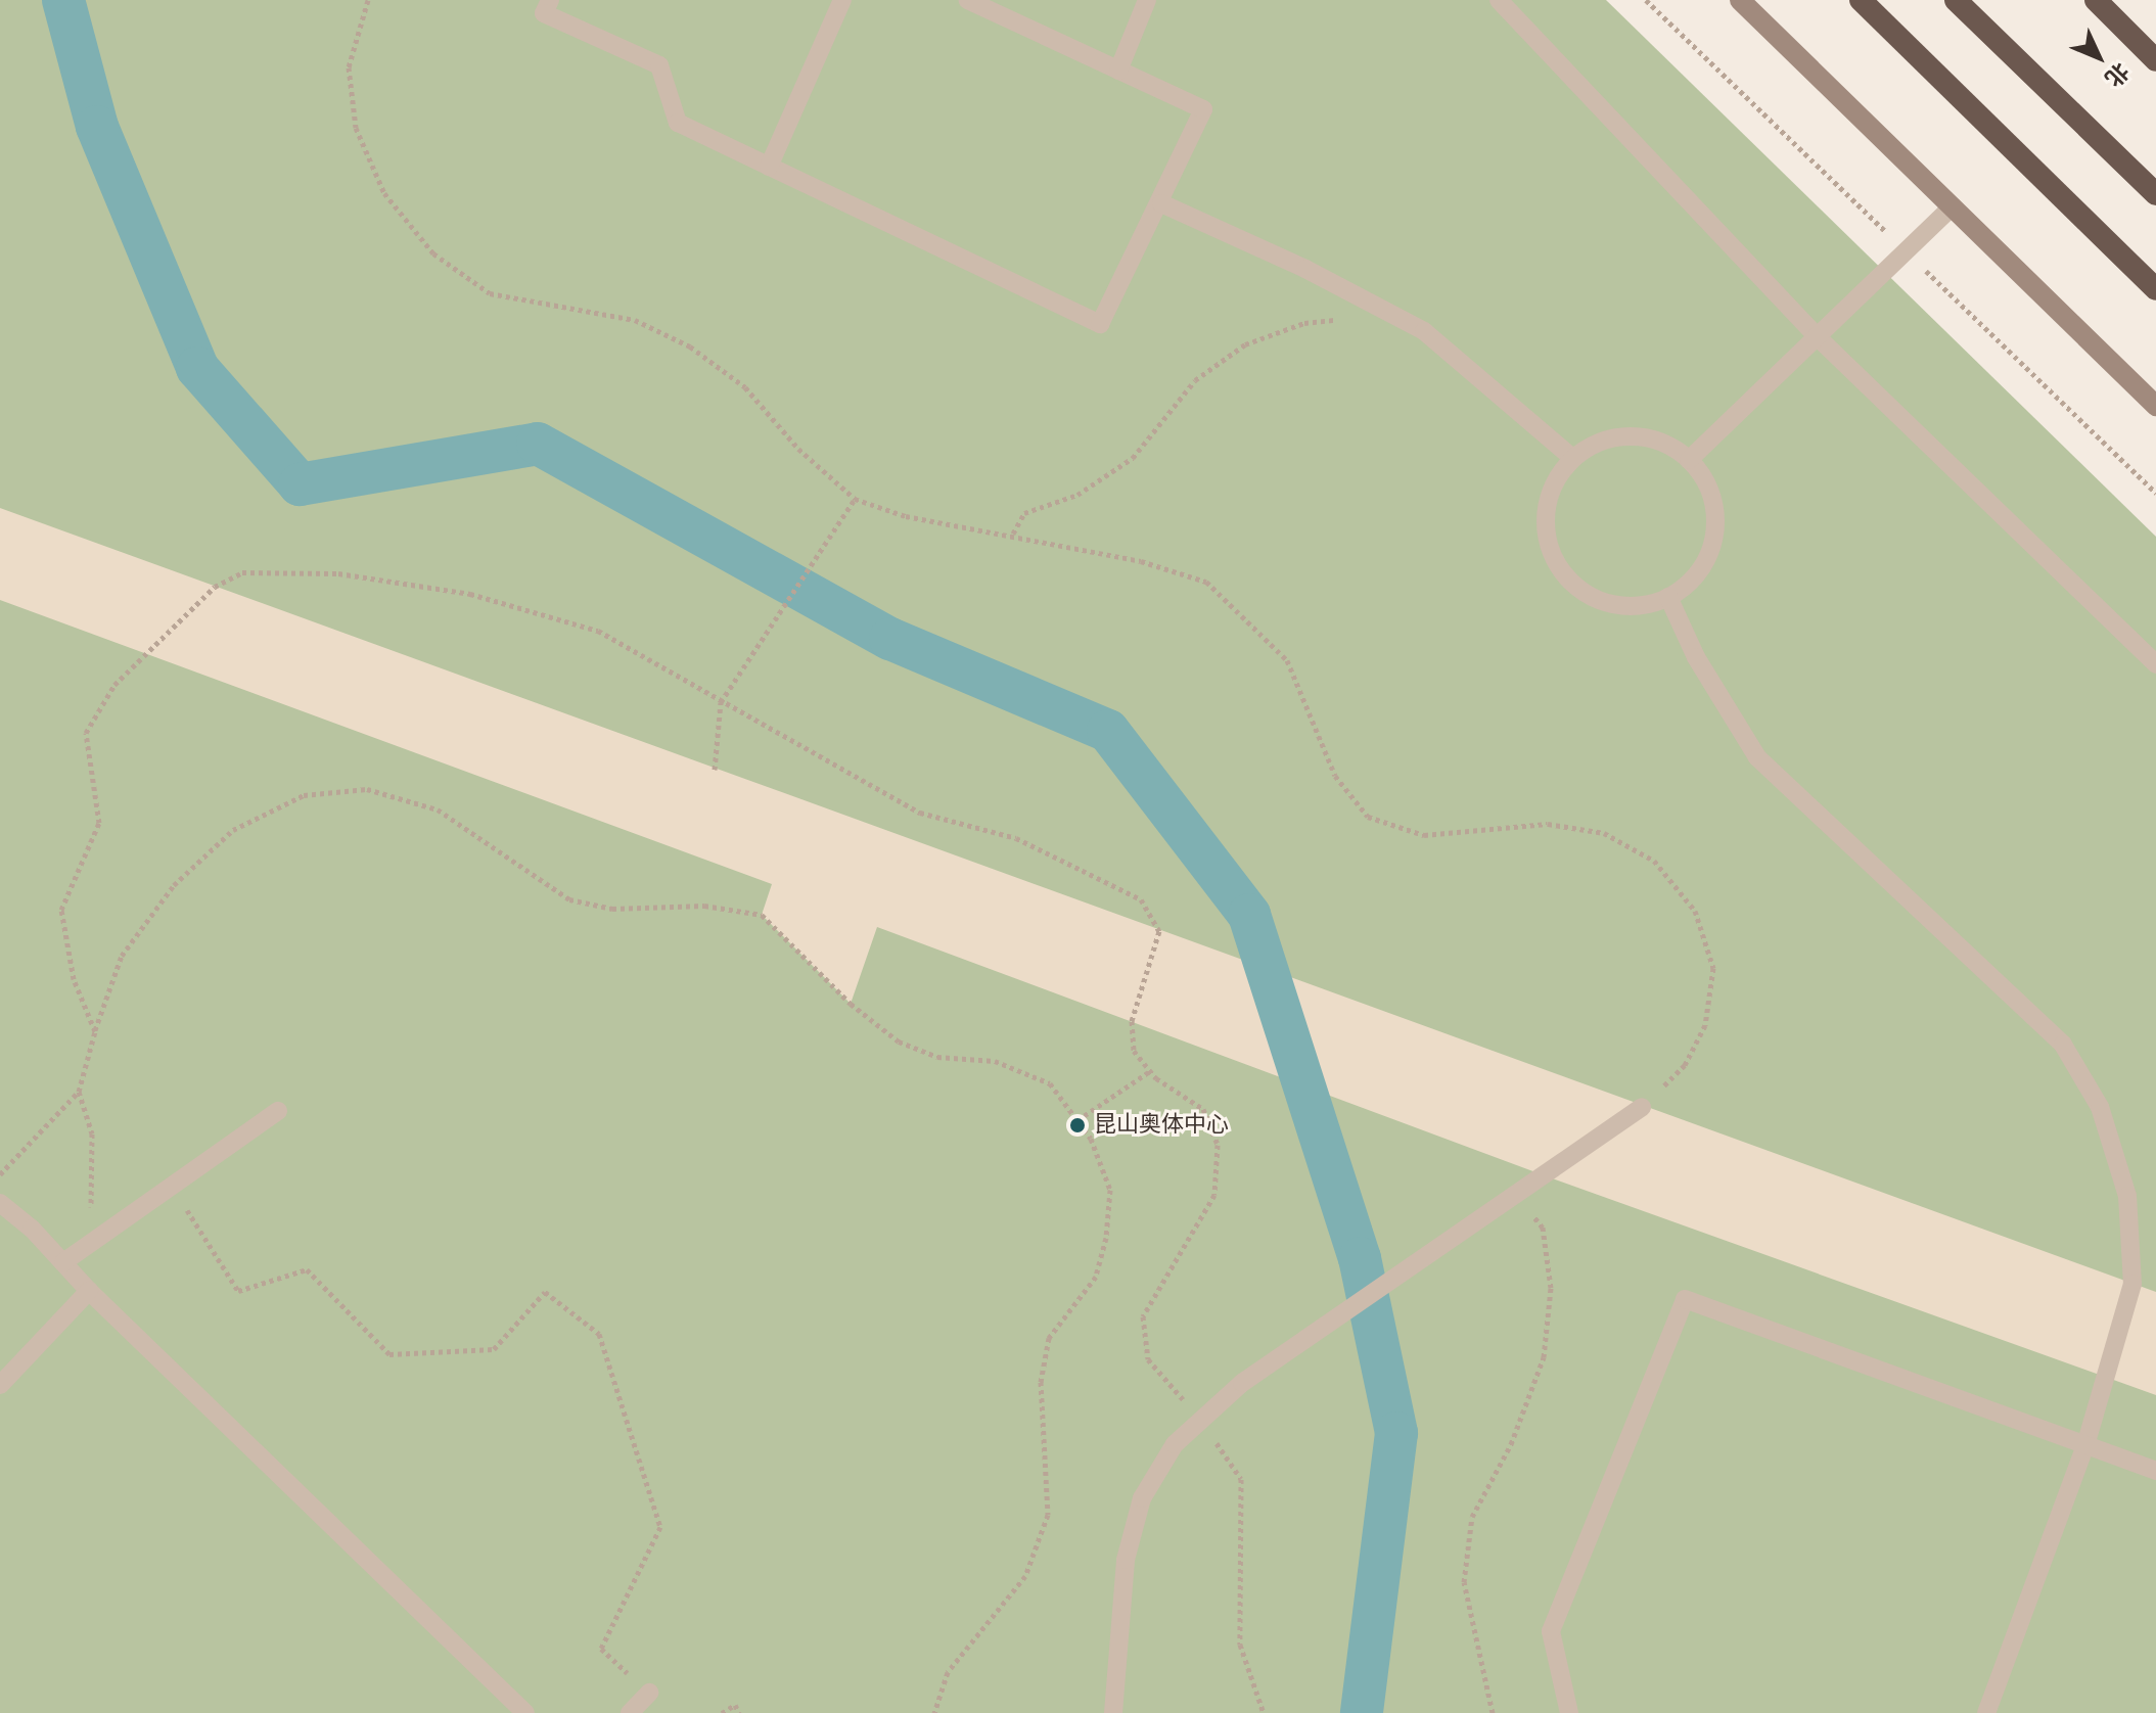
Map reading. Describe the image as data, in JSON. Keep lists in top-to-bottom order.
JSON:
{
  "places": ["昆山奥体中心"],
  "north": "bottom right"
}
